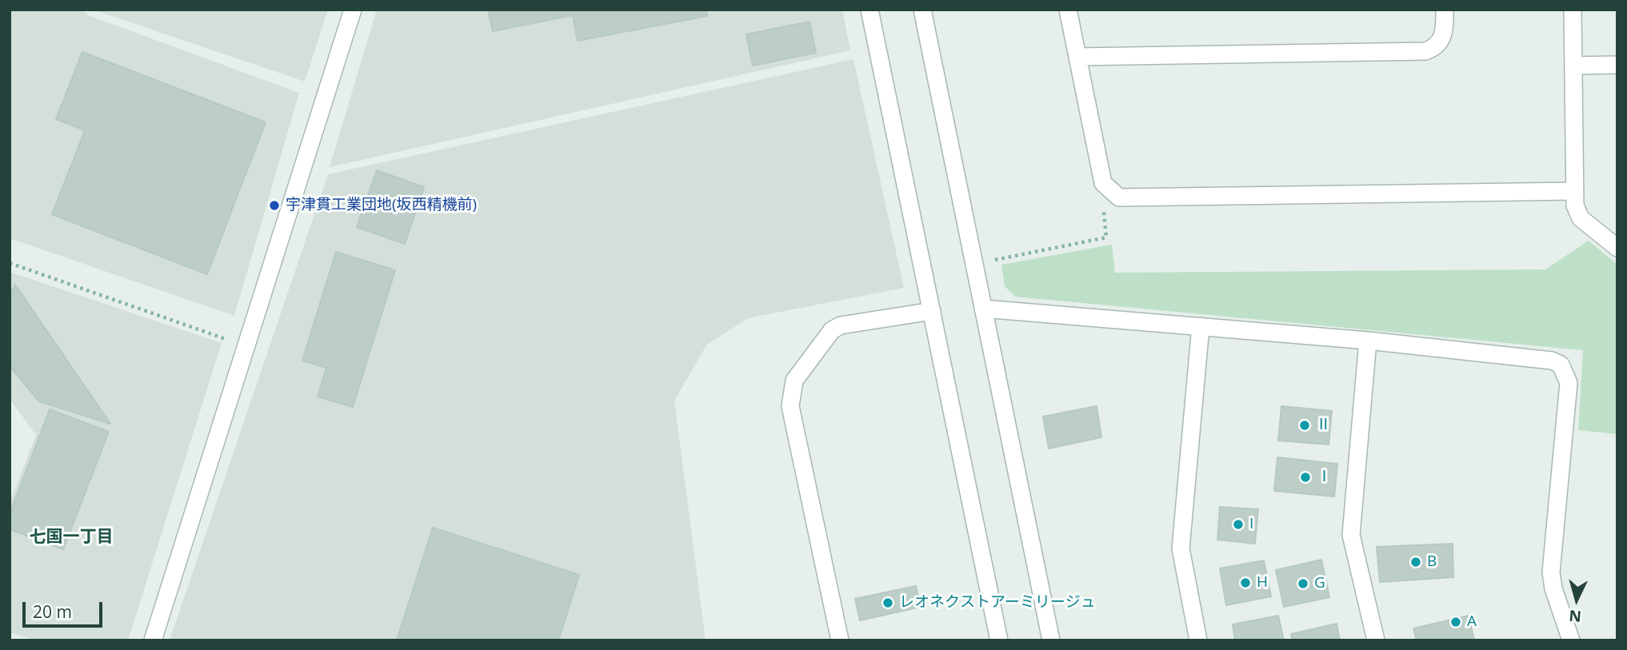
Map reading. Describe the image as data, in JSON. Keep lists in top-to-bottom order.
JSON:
{
  "districts": ["七国一丁目"],
  "places": [
    "宇津貫工業団地(坂西精機前)",
    "Ⅱ",
    "Ⅰ",
    "I",
    "B",
    "H",
    "G",
    "レオネクストアーミリージュ",
    "A"
  ],
  "scale_bar": "20 m",
  "north": "bottom"
}
